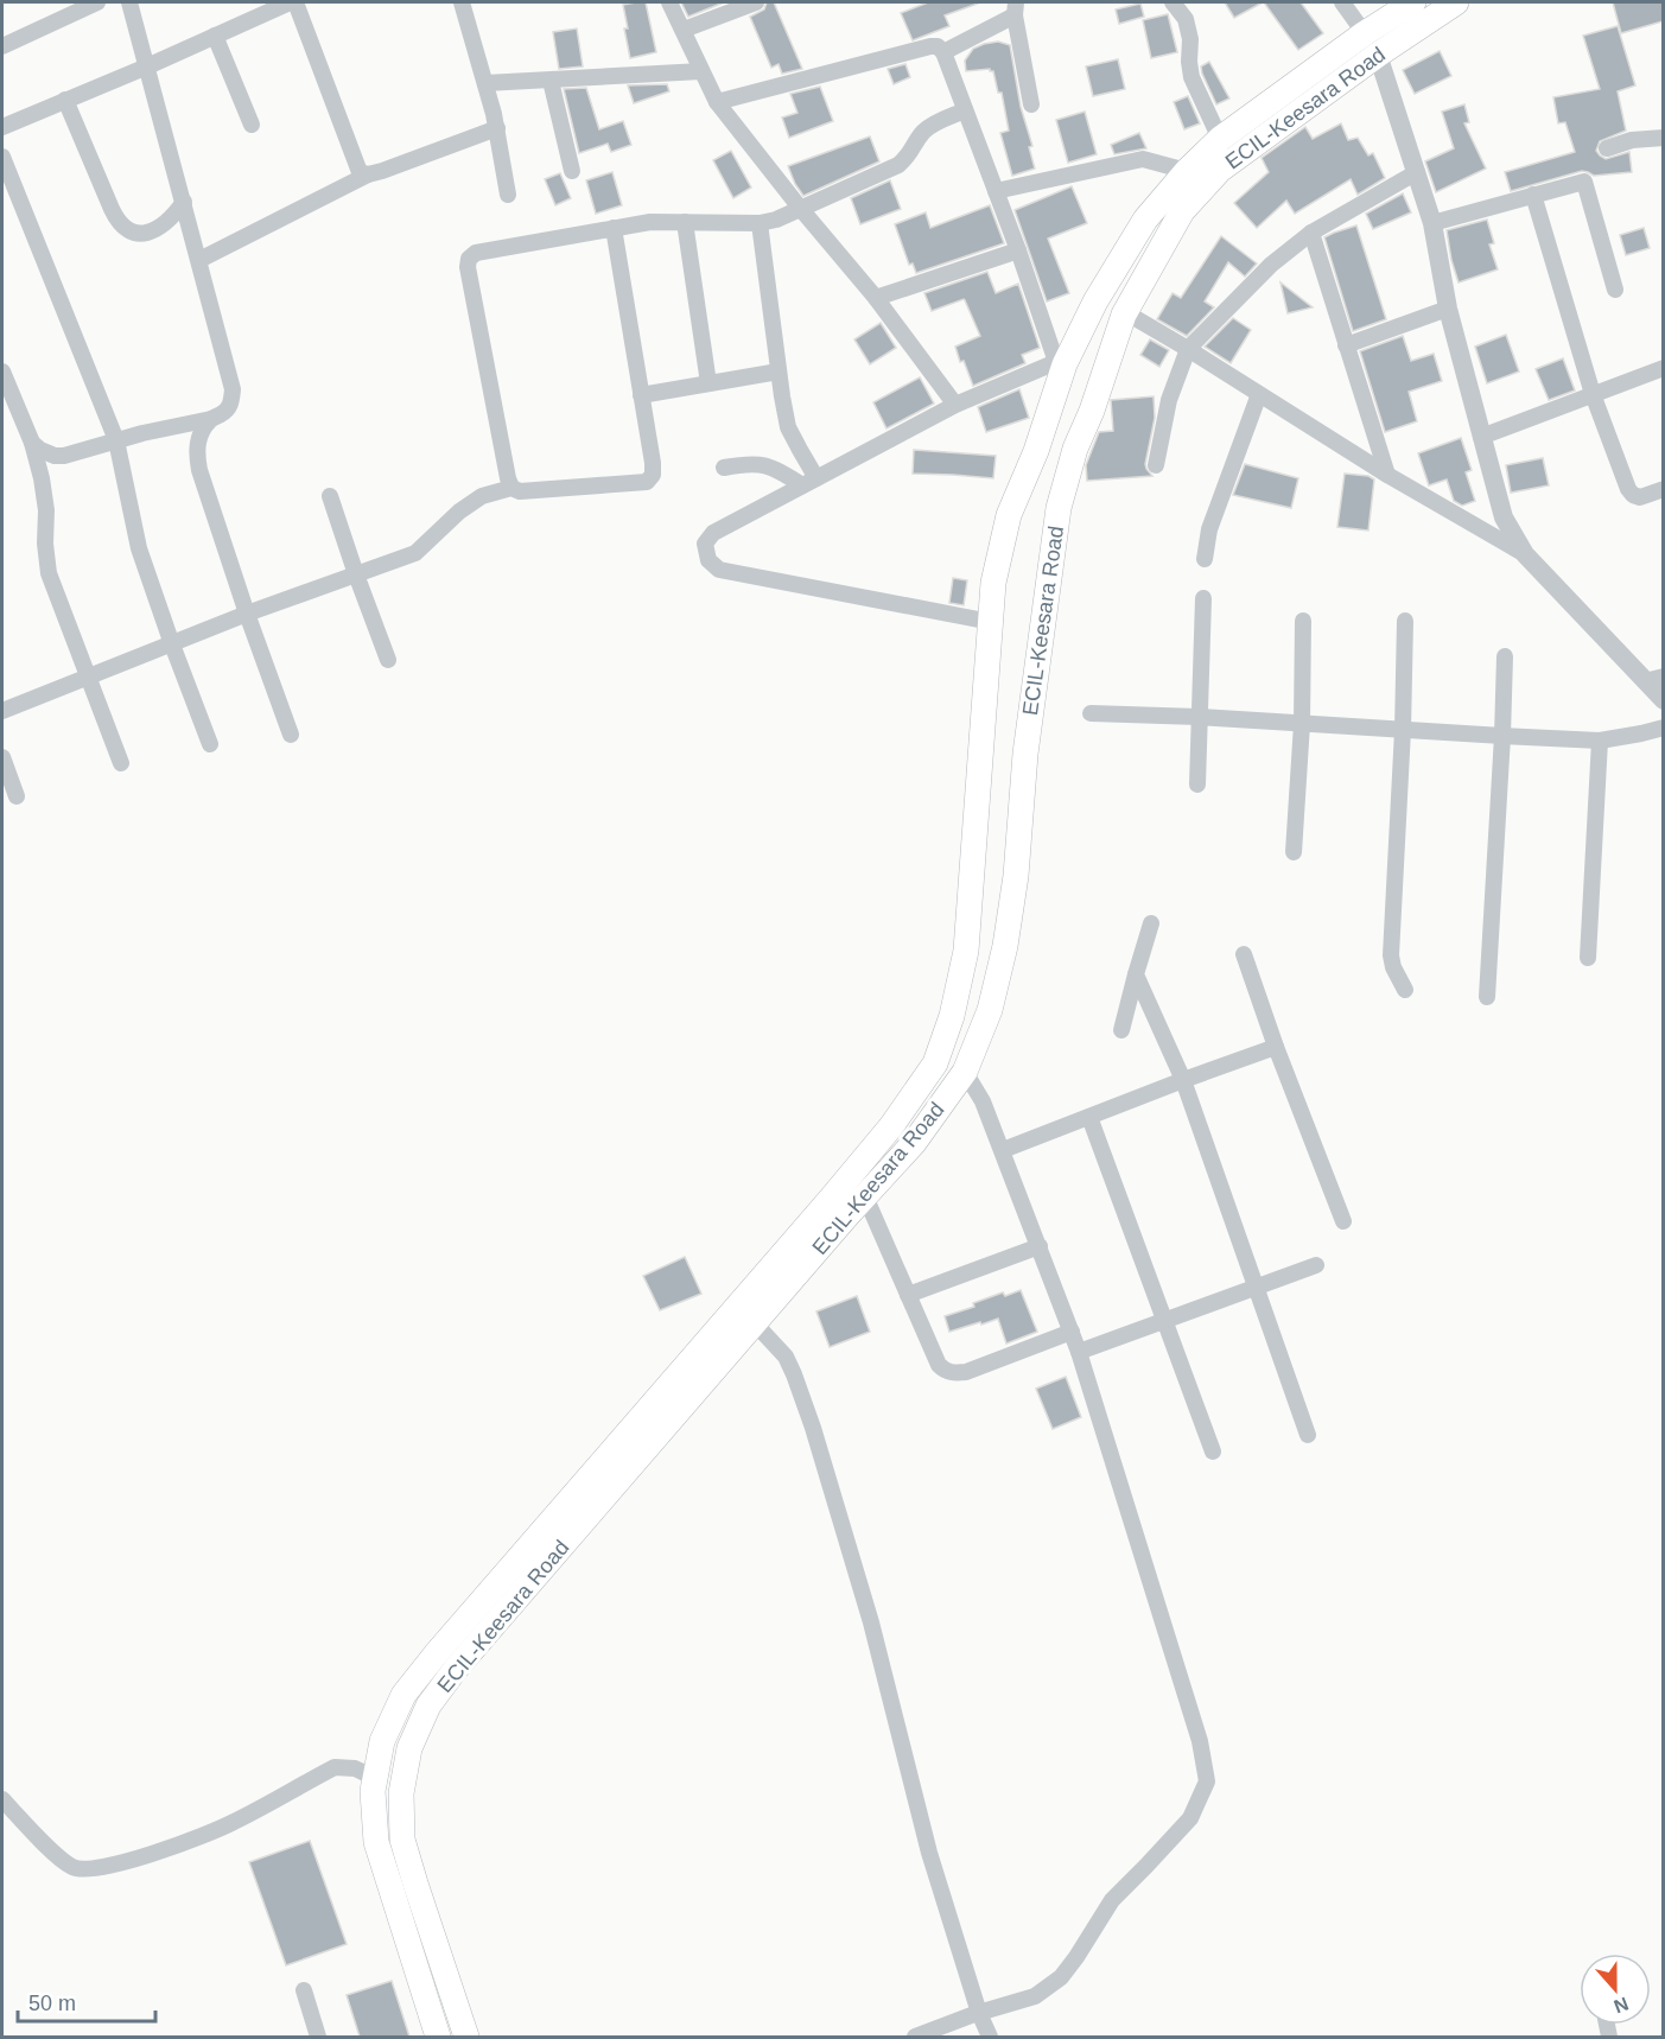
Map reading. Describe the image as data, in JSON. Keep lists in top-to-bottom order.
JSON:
{
  "streets": {
    "main road": ["ECIL-Keesara Road"]
  },
  "scale_bar": "50 m",
  "north": "bottom"
}
